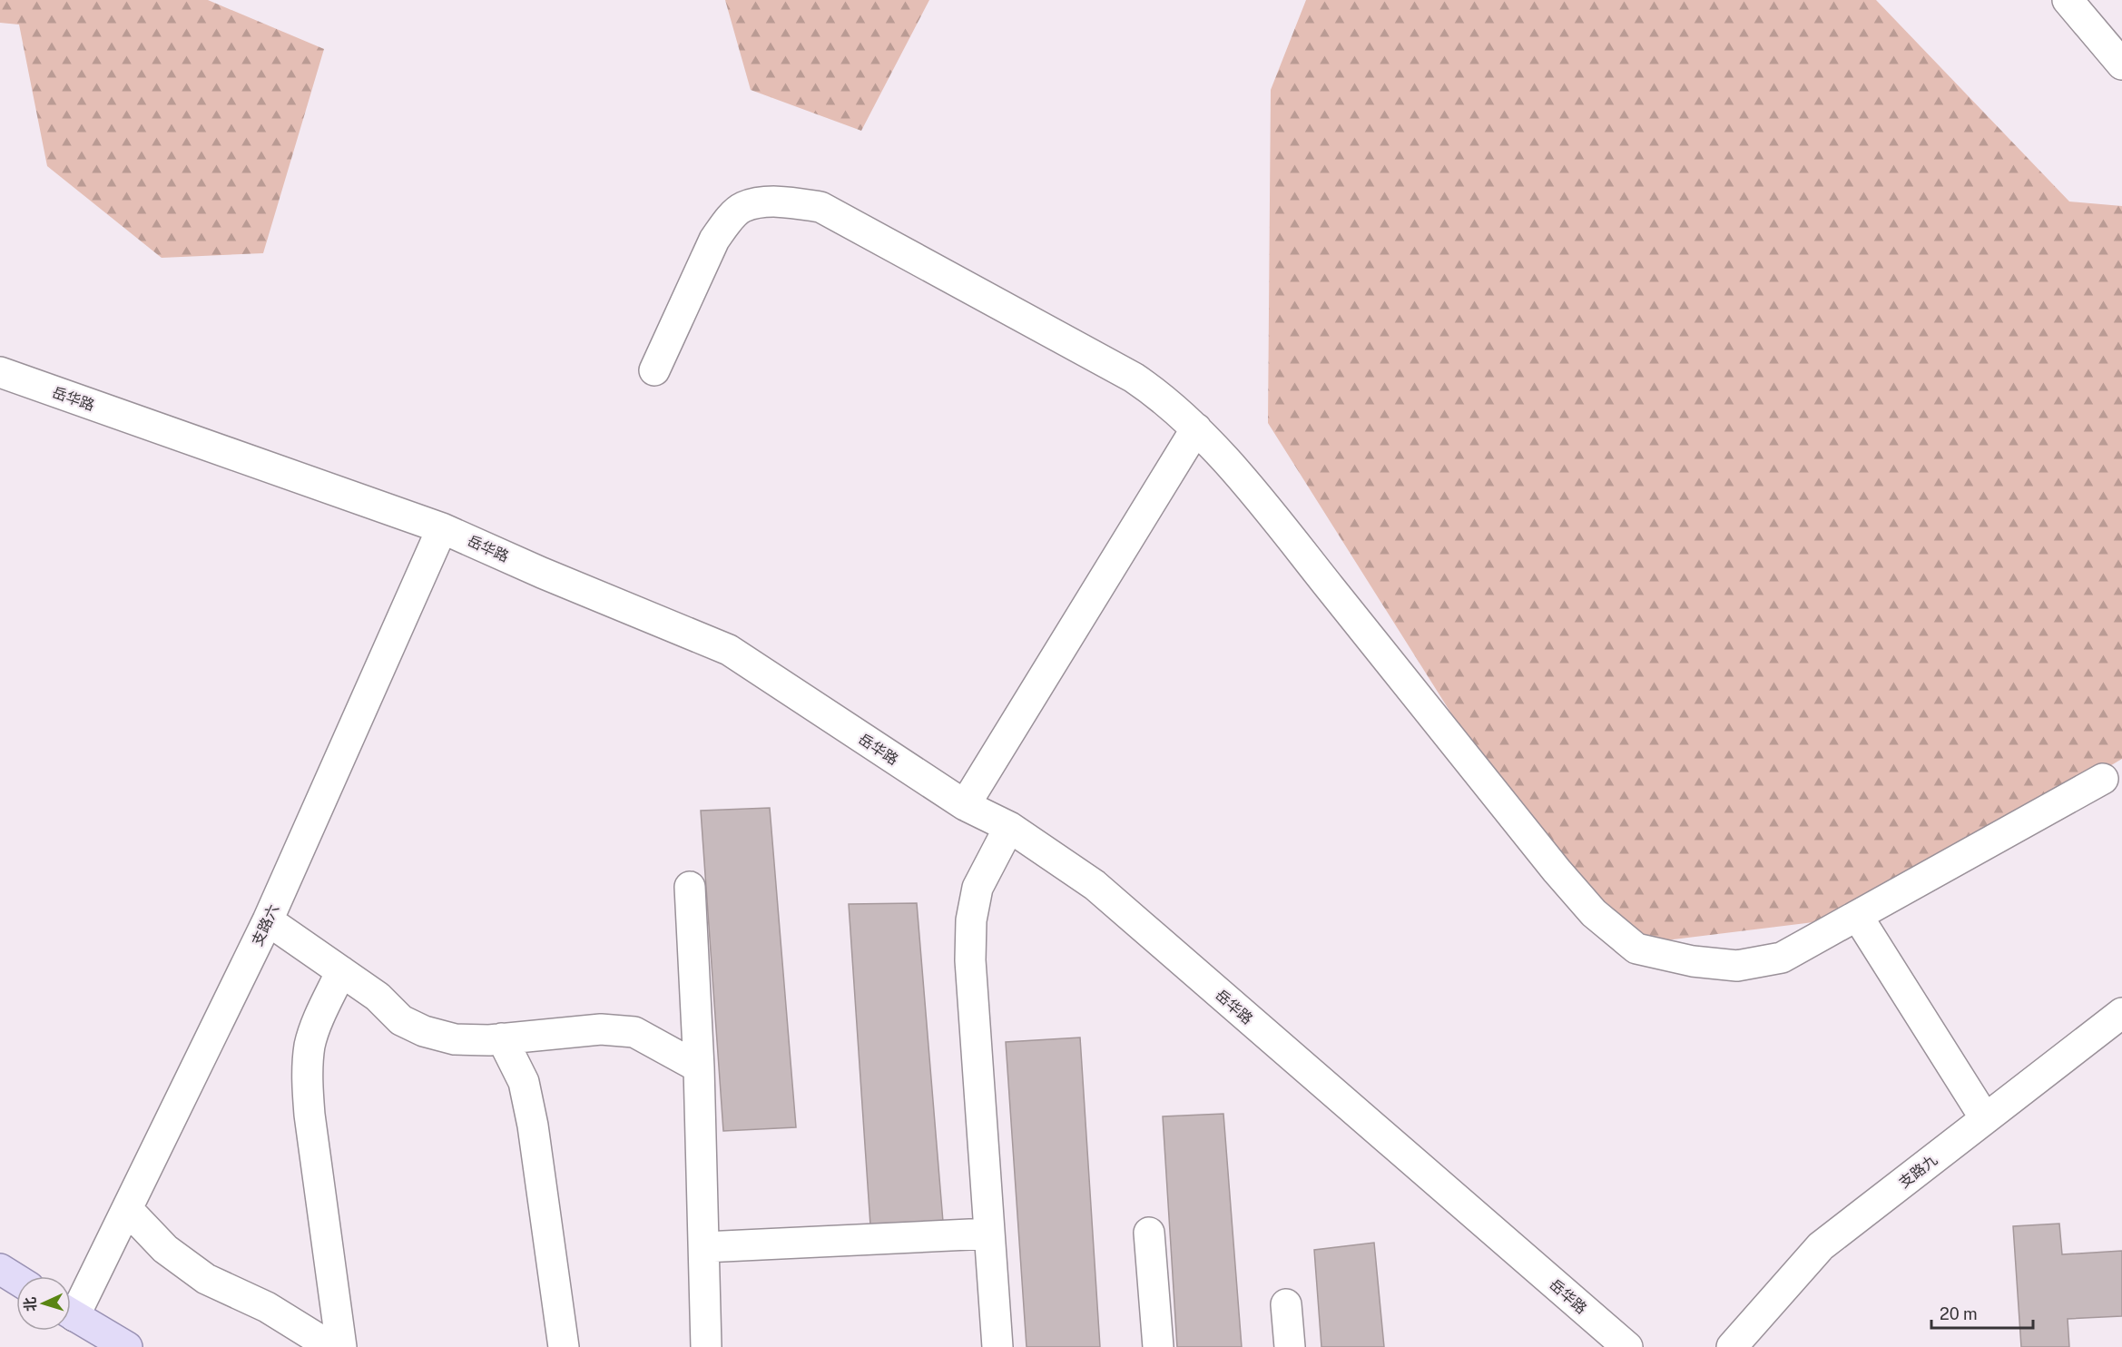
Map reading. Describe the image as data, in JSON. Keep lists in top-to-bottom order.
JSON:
{
  "streets": {
    "street": ["岳华路", "支路六", "支路九"]
  },
  "crossings": [
    ["岳华路", "支路六"]
  ],
  "scale_bar": "20 m",
  "north": "left"
}
